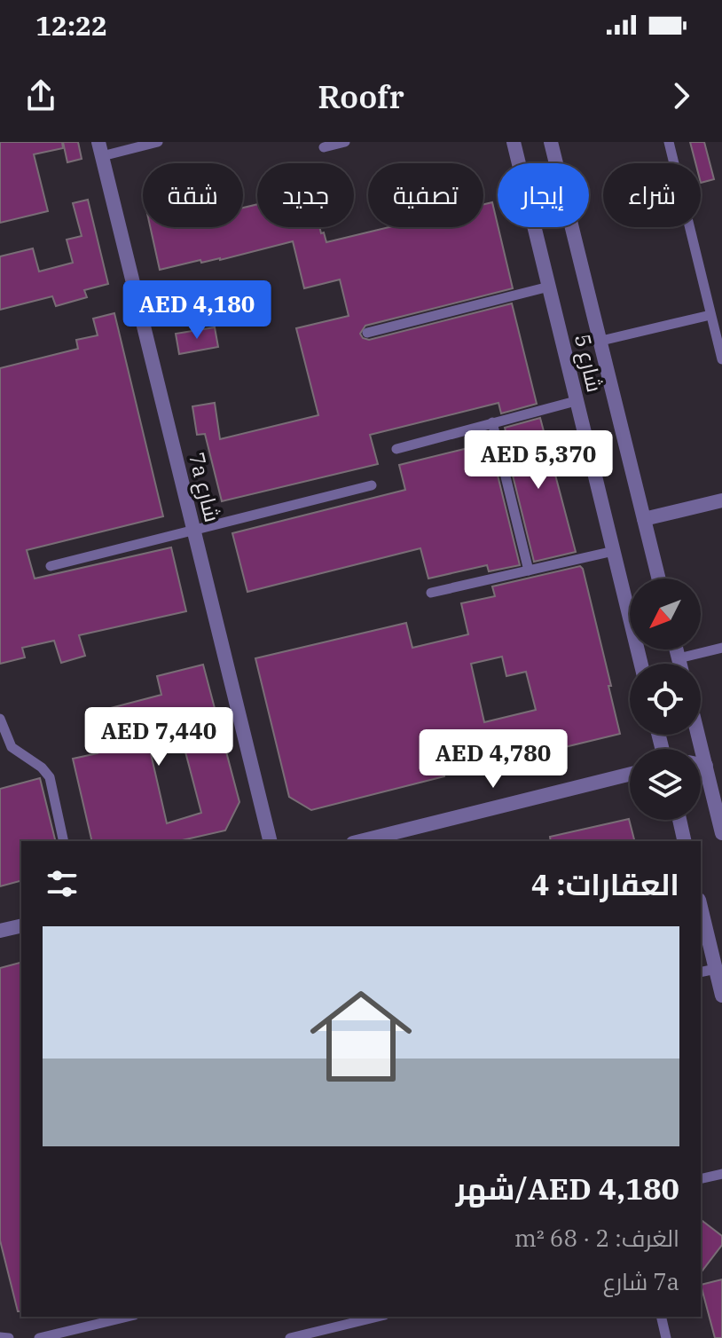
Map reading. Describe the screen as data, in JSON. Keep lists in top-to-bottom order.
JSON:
{
  "streets": {
    "street": ["شارع 5", "7a شارع"]
  },
  "north": "bottom left",
  "page": {
    "status": "12:22",
    "header": "Roofr",
    "chip": [
      "شراء",
      "إيجار",
      "تصفية",
      "جديد",
      "شقة"
    ],
    "price": [
      "AED 4,180",
      "AED 5,370",
      "AED 7,440",
      "AED 4,780"
    ],
    "heading": "العقارات: 4",
    "list": [
      {
        "name": "AED 4,180/شهر",
        "note": "الغرف: 2 · 68 m² · 7a شارع"
      }
    ]
  }
}
